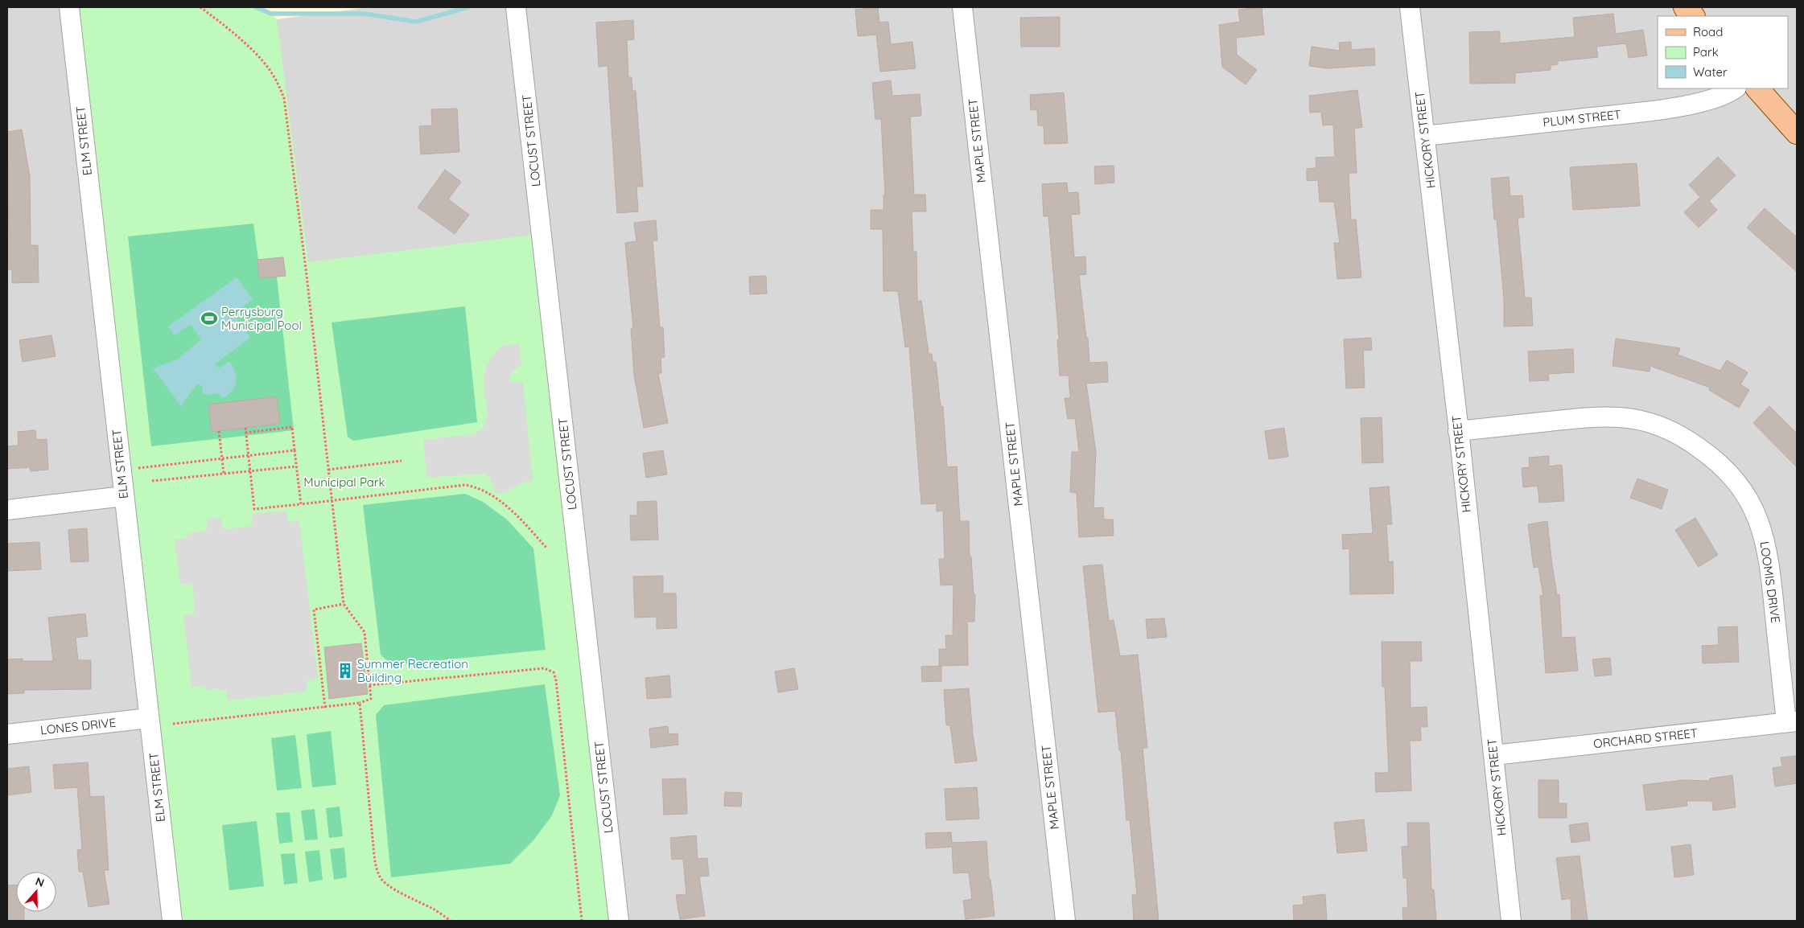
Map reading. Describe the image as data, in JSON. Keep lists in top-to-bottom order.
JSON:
{
  "streets": {
    "street": [
      "PLUM STREET",
      "HICKORY STREET",
      "ELM STREET",
      "LOCUST STREET",
      "MAPLE STREET",
      "LOOMIS DRIVE",
      "LONES DRIVE",
      "ORCHARD STREET"
    ]
  },
  "crossings": [
    ["PLUM STREET", "HICKORY STREET"],
    ["HICKORY STREET", "LOOMIS DRIVE"],
    ["HICKORY STREET", "ORCHARD STREET"],
    ["ELM STREET", "LONES DRIVE"],
    ["LOOMIS DRIVE", "ORCHARD STREET"]
  ],
  "parks": ["Municipal Park"],
  "places": {
    "sports": ["Perrysburg Municipal Pool"],
    "building": ["Summer Recreation Building"]
  },
  "legend": ["Road", "Park", "Water"],
  "north": "top"
}
